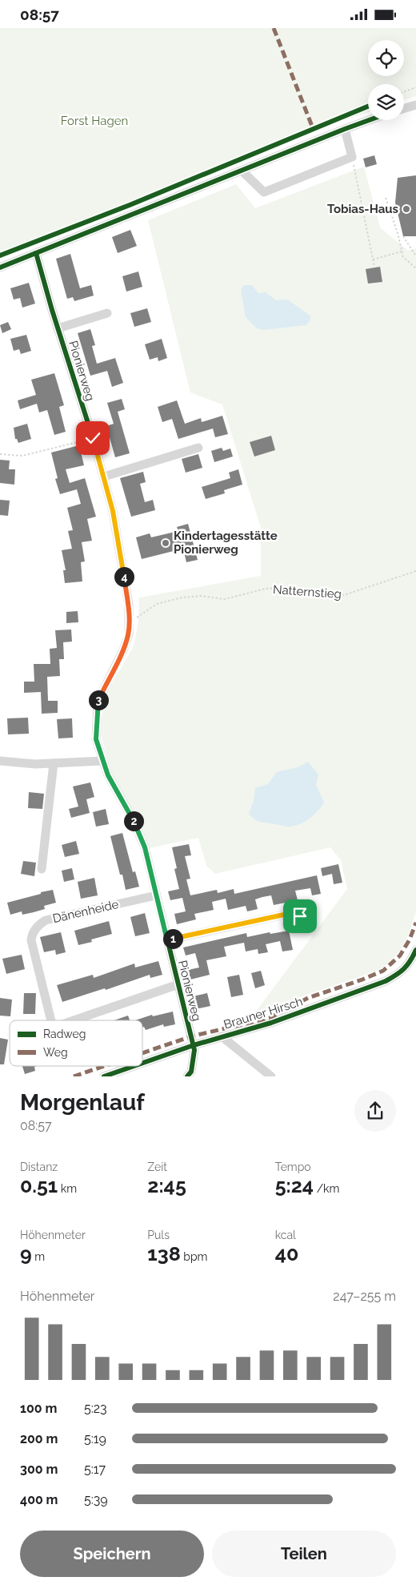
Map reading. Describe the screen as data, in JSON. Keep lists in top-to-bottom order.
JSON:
{
  "streets": {
    "street": ["Pionierweg", "Dänenheide", "Brauner Hirsch"],
    "path": ["Natternstieg"]
  },
  "crossings": [
    ["Pionierweg", "Natternstieg"],
    ["Pionierweg", "Dänenheide"],
    ["Pionierweg", "Brauner Hirsch"]
  ],
  "parks": ["Forst Hagen"],
  "places": ["Tobias-Haus", "Kindertagesstätte Pionierweg"],
  "legend": ["Radweg", "Weg"],
  "page": {
    "status": "08:57",
    "pins": [
      "4",
      "3",
      "2",
      "1"
    ],
    "heading": ["Morgenlauf", "08:57"],
    "stats": [
      ["Distanz", "0.51 km"],
      ["Zeit", "2:45"],
      ["Tempo", "5:24 /km"],
      ["Höhenmeter", "9 m"],
      ["Puls", "138 bpm"],
      ["kcal", "40"]
    ],
    "chart": ["Höhenmeter", "247–255 m"],
    "list": [
      {
        "name": "100 m",
        "note": "5:23"
      },
      {
        "name": "200 m",
        "note": "5:19"
      },
      {
        "name": "300 m",
        "note": "5:17"
      },
      {
        "name": "400 m",
        "note": "5:39"
      }
    ],
    "buttons": ["Speichern", "Teilen"]
  }
}
